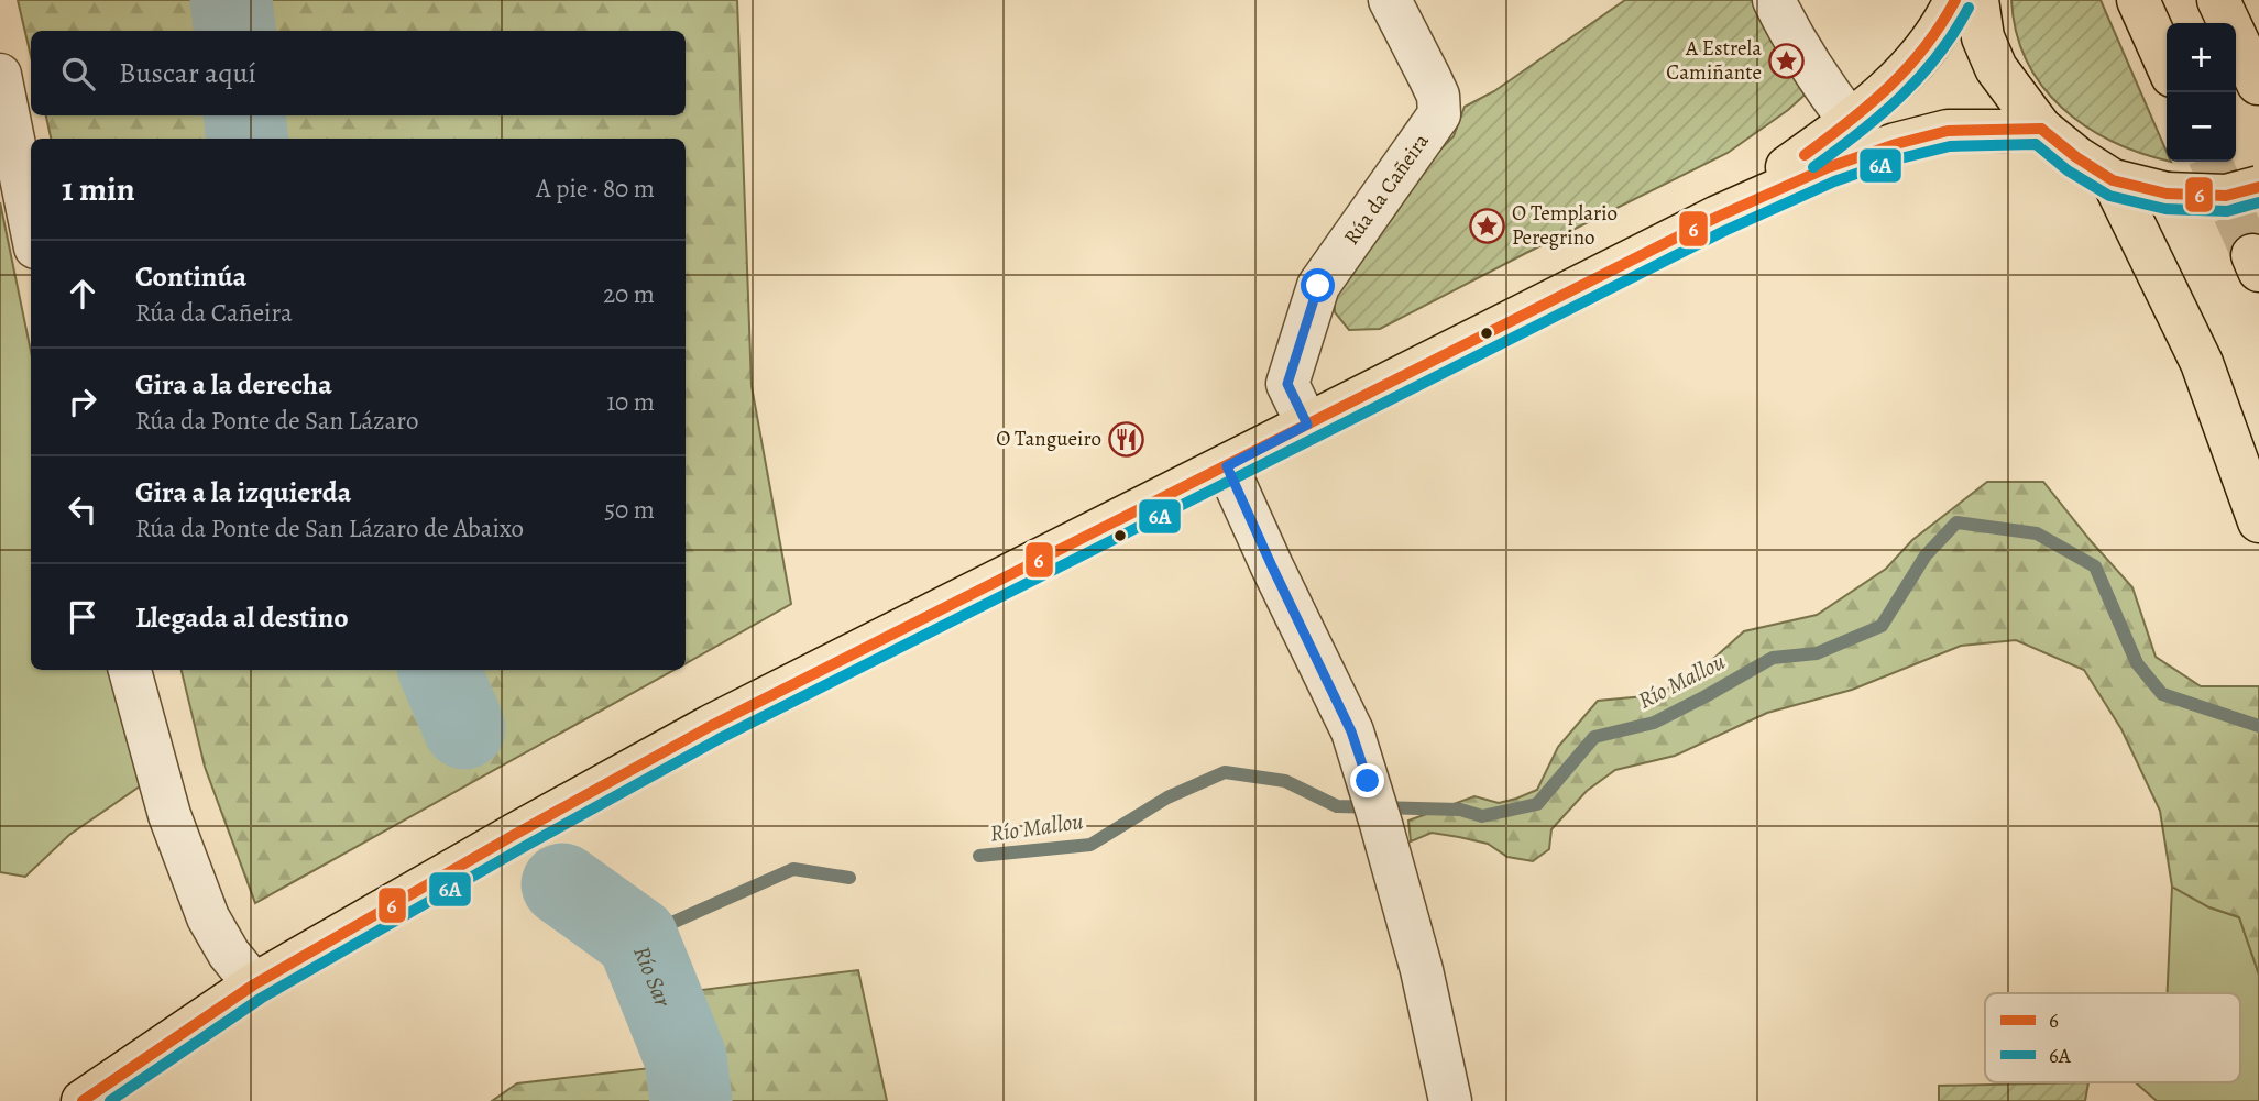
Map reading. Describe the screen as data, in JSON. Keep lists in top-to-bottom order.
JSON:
{
  "streets": {
    "street": ["Rúa da Cañeira"]
  },
  "water": ["Río Mallou", "Río Sar"],
  "places": {
    "place": ["A Estrela Camiñante", "O Templario Peregrino"],
    "restaurant": ["O Tangueiro"]
  },
  "lines": ["transit line 6", "transit line 6A"],
  "legend": ["6", "6A"],
  "page": {
    "map_buttons": ["+", "−"],
    "search": "Buscar aquí",
    "heading": ["1 min", "A pie · 80 m"],
    "list": [
      ["Continúa", "Rúa da Cañeira", "20 m"],
      ["Gira a la derecha", "Rúa da Ponte de San Lázaro", "10 m"],
      ["Gira a la izquierda", "Rúa da Ponte de San Lázaro de Abaixo", "50 m"],
      "Llegada al destino"
    ]
  }
}
